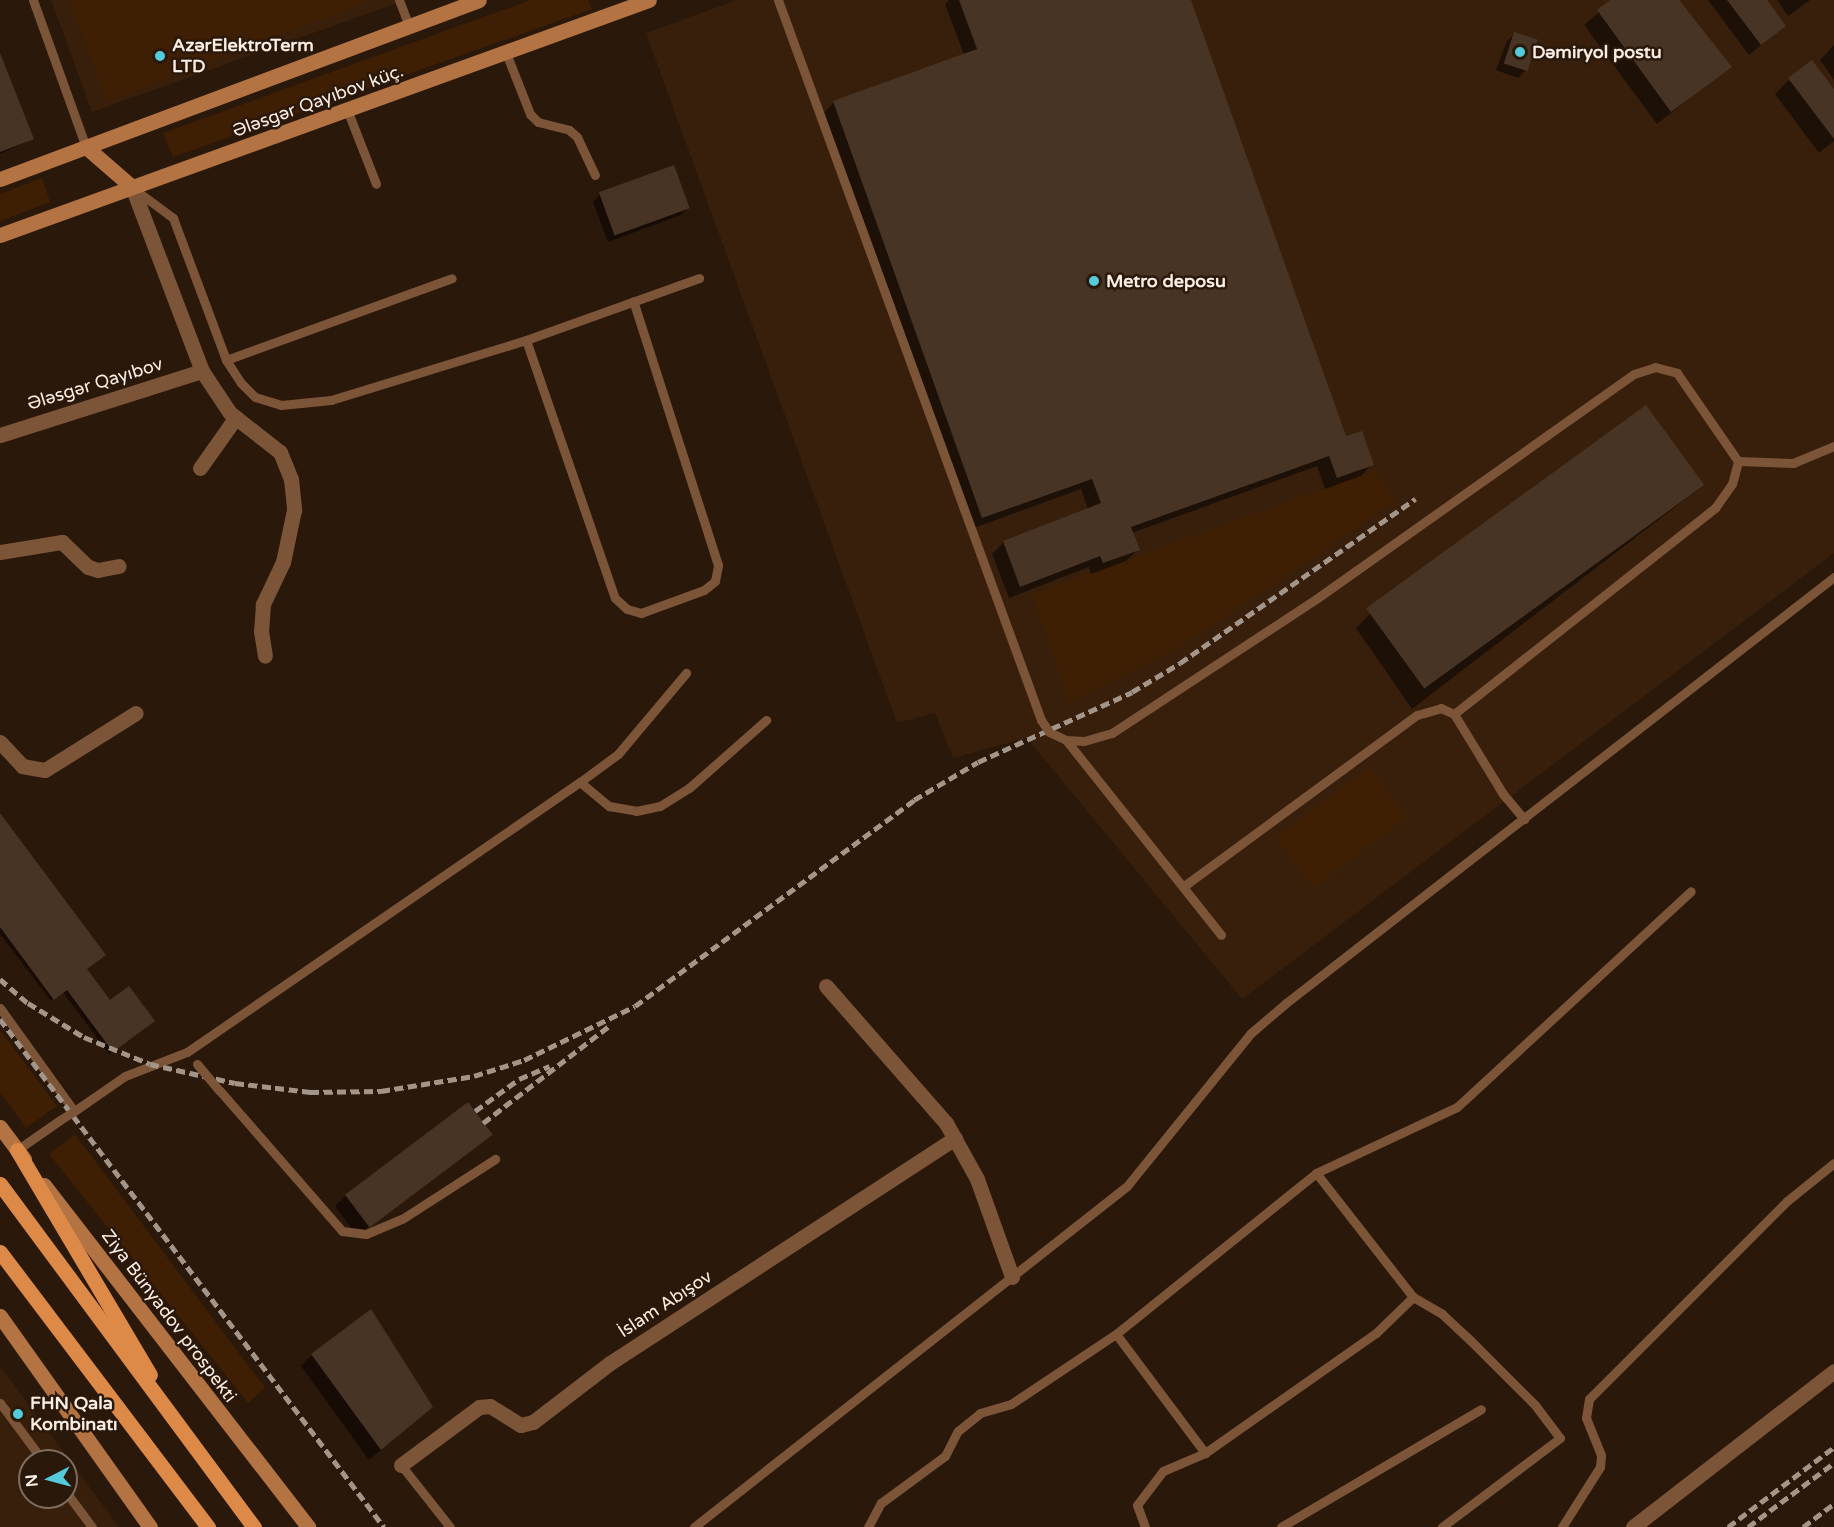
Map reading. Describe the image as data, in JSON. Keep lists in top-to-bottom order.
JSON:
{
  "streets": {
    "main road": ["Ələsgər Qayıbov küç.", "Ziya Bünyadov prospekti"],
    "street": ["Ələsgər Qayıbov", "İslam Abışov"]
  },
  "places": [
    "Dəmiryol postu",
    "AzərElektroTerm LTD",
    "Metro deposu",
    "FHN Qala Kombinatı"
  ],
  "north": "left"
}
